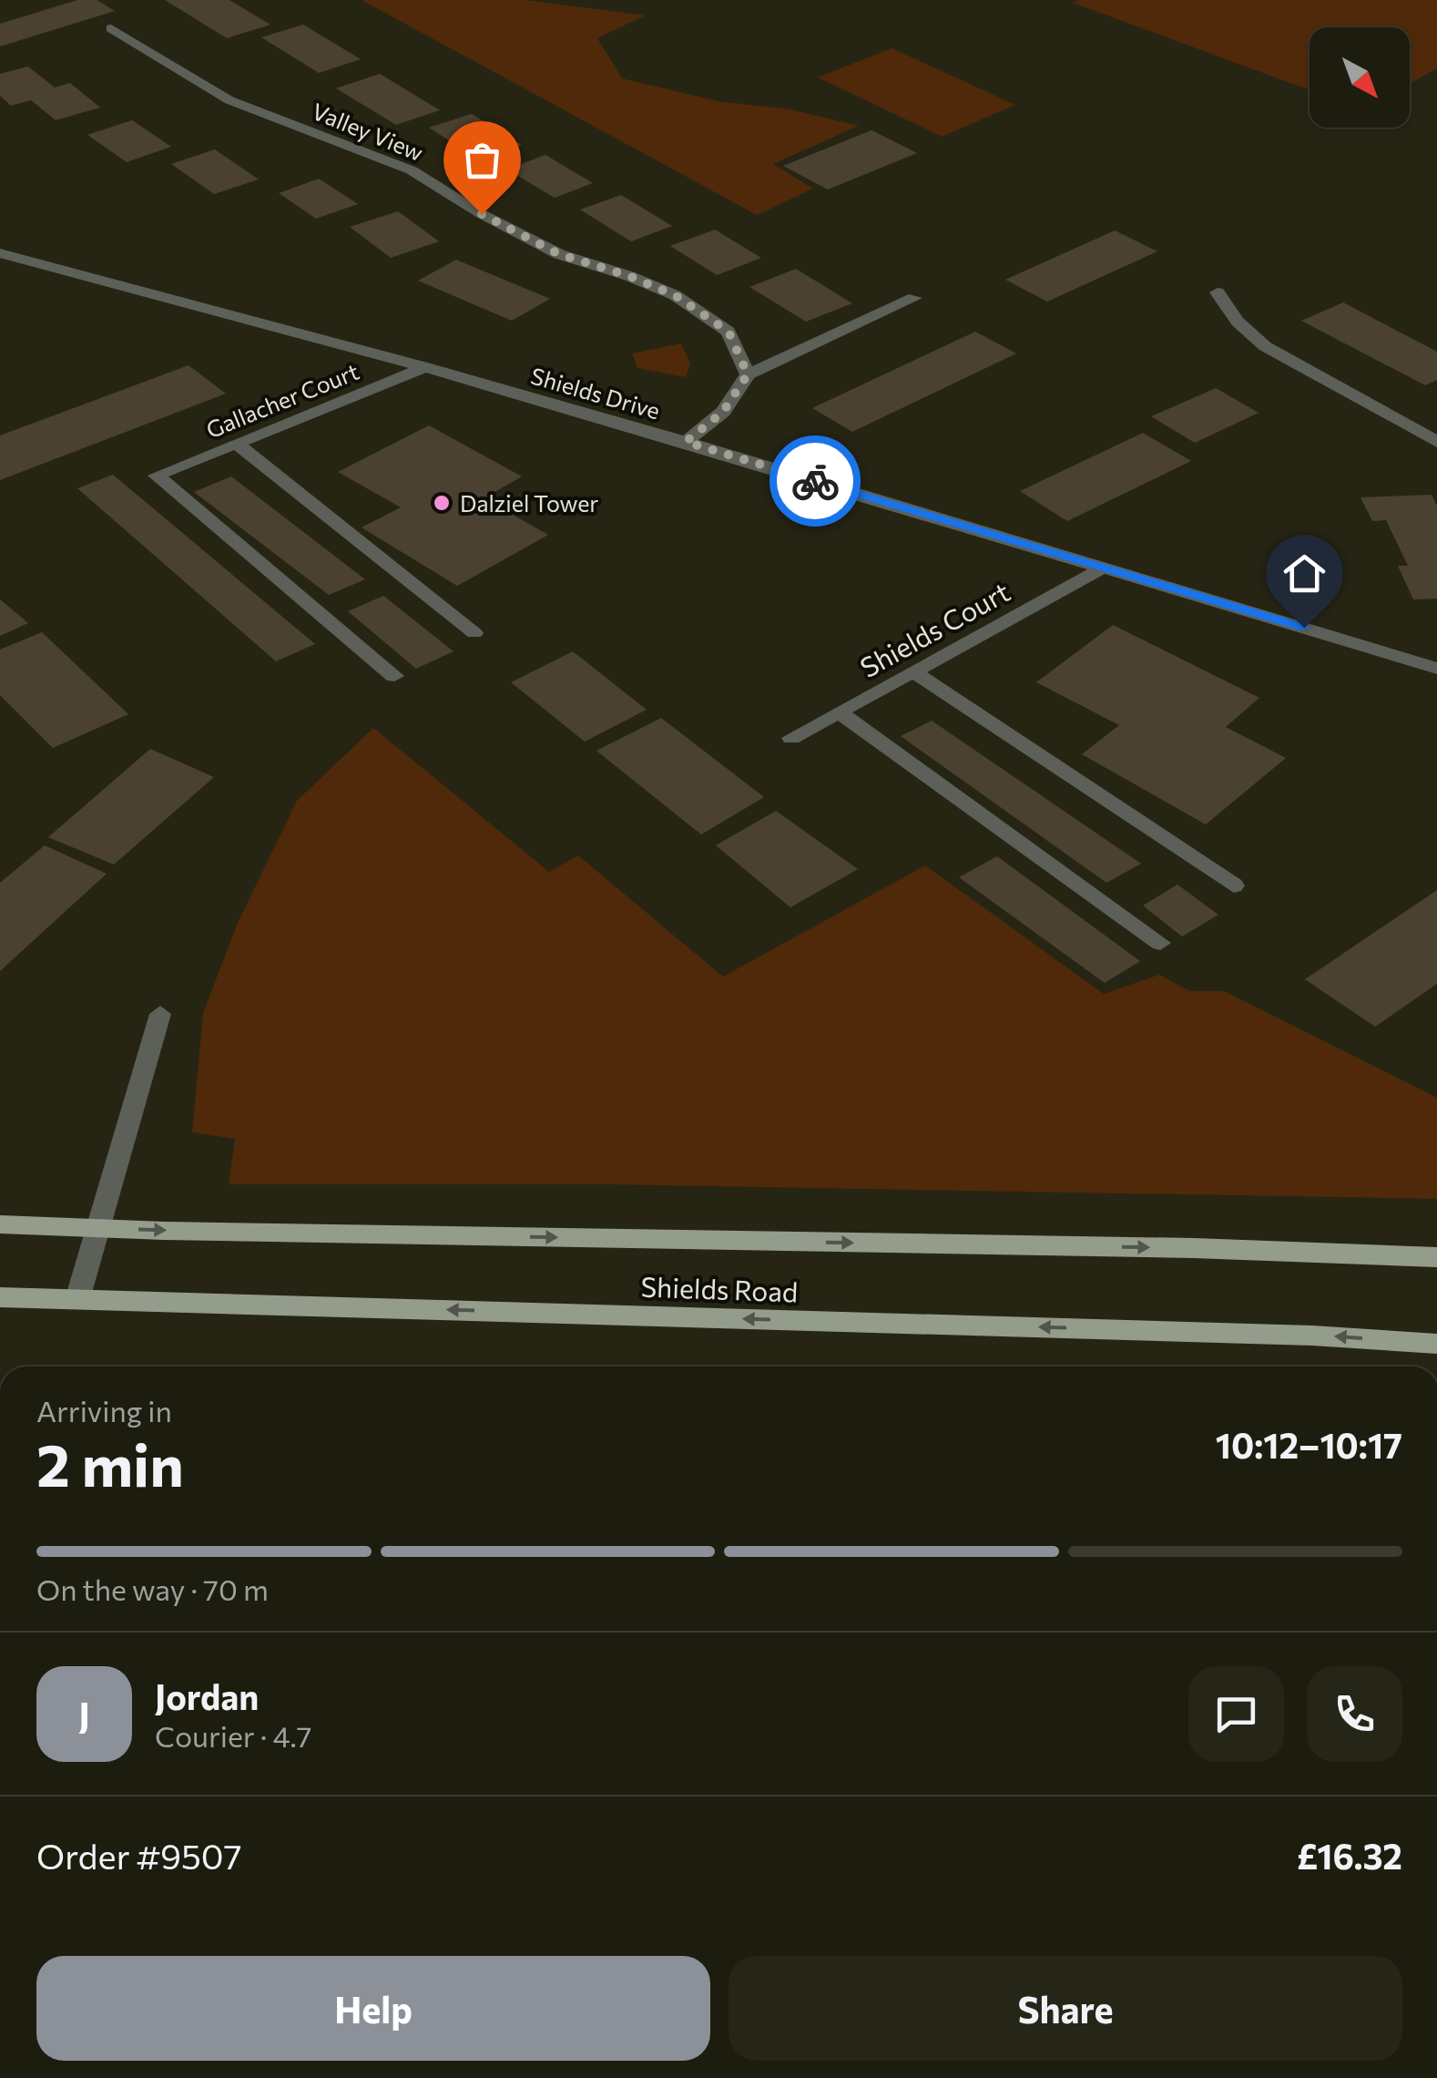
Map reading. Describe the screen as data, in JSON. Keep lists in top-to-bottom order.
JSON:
{
  "streets": {
    "main road": ["Shields Road"],
    "street": [
      "Valley View",
      "Shields Drive",
      "Gallacher Court",
      "Shields Court"
    ]
  },
  "crossings": [
    ["Shields Drive", "Gallacher Court"],
    ["Shields Drive", "Shields Court"]
  ],
  "places": ["Dalziel Tower"],
  "north": "bottom right",
  "page": {
    "heading": ["2 min", "Arriving in", "10:12–10:17"],
    "panel": [
      "Jordan",
      "Courier · 4.7",
      "Order #9507",
      "£16.32"
    ],
    "bar": "On the way · 70 m",
    "round": "J",
    "buttons": ["Help", "Share"]
  }
}
